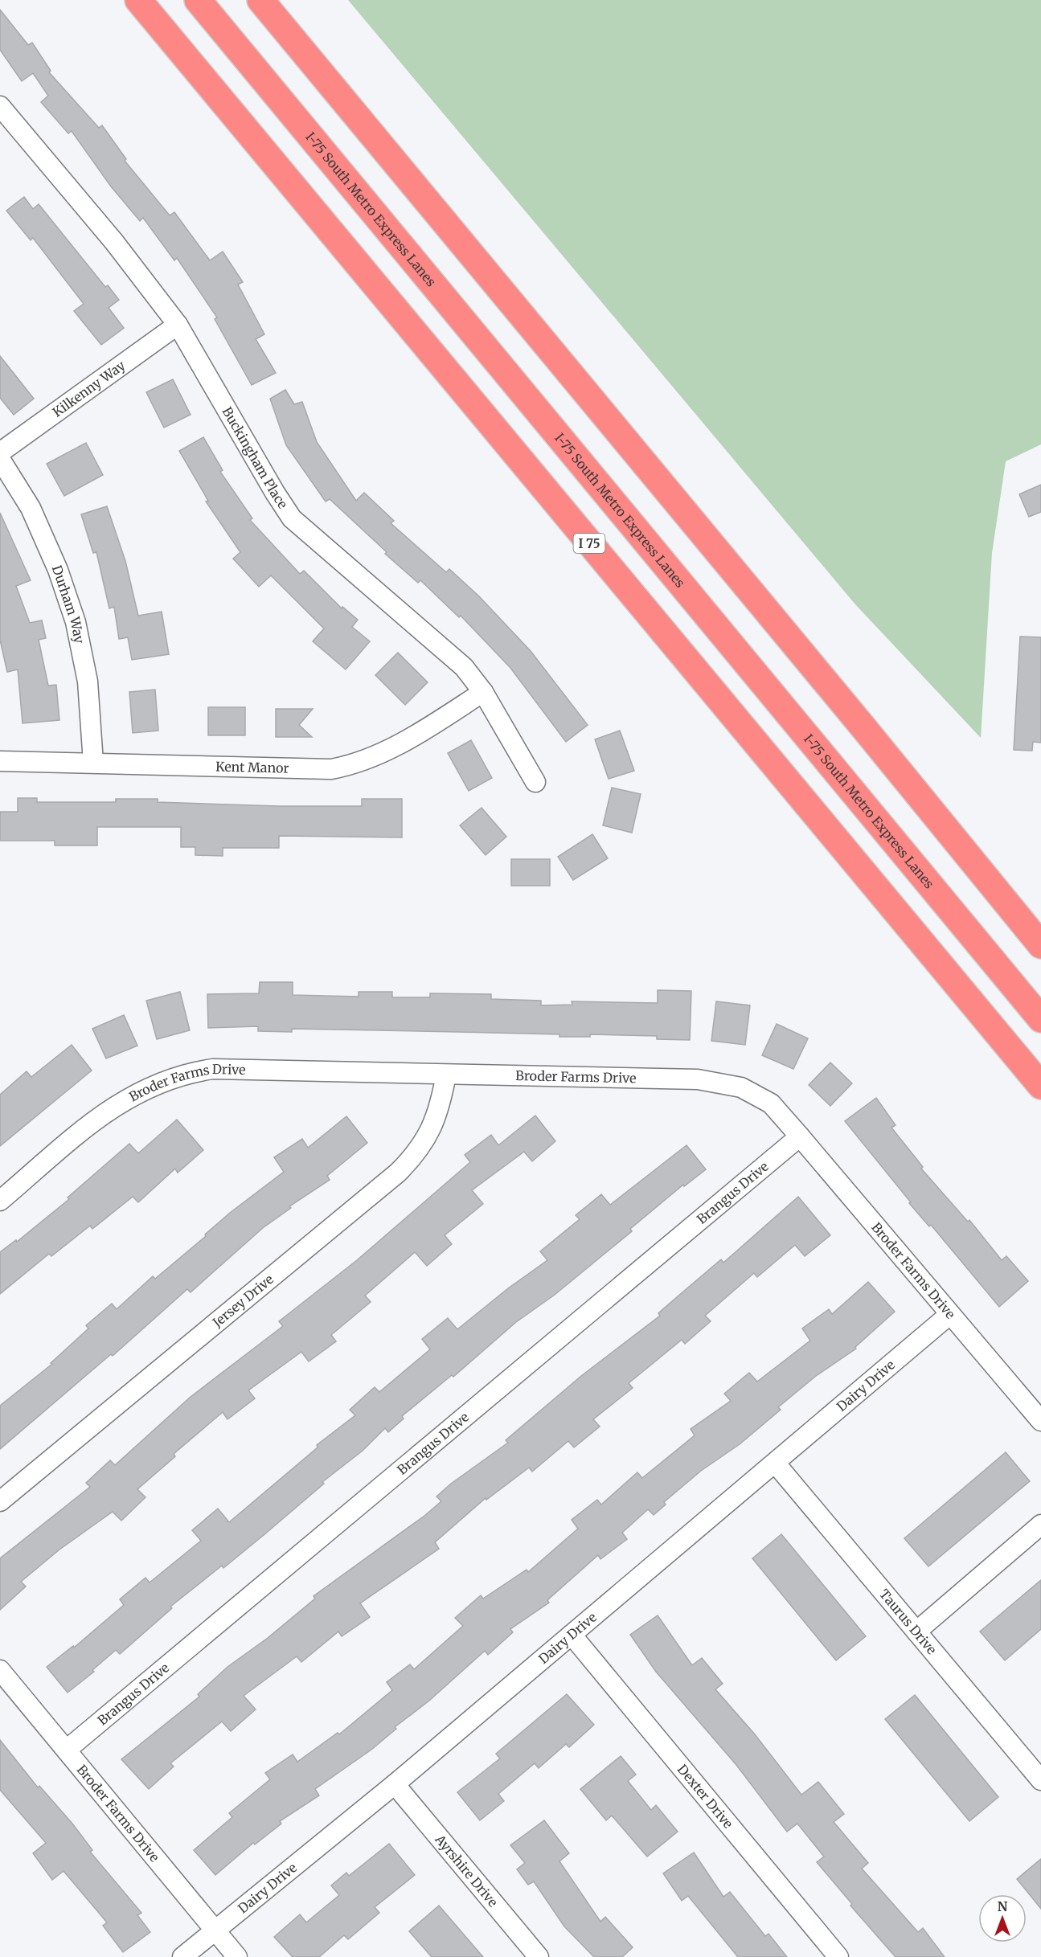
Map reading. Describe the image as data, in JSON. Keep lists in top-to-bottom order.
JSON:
{
  "streets": {
    "highway": ["I-75 South Metro Express Lanes", "I 75"],
    "street": [
      "Kilkenny Way",
      "Buckingham Place",
      "Durham Way",
      "Kent Manor",
      "Broder Farms Drive",
      "Brangus Drive",
      "Jersey Drive",
      "Dairy Drive",
      "Taurus Drive",
      "Dexter Drive",
      "Ayrshire Drive"
    ]
  },
  "crossings": [
    ["Kilkenny Way", "Buckingham Place"],
    ["Buckingham Place", "Kent Manor"],
    ["Durham Way", "Kent Manor"],
    ["Broder Farms Drive", "Brangus Drive"],
    ["Broder Farms Drive", "Jersey Drive"],
    ["Broder Farms Drive", "Dairy Drive"],
    ["Dairy Drive", "Taurus Drive"],
    ["Dairy Drive", "Dexter Drive"],
    ["Dairy Drive", "Ayrshire Drive"]
  ],
  "north": "top"
}
